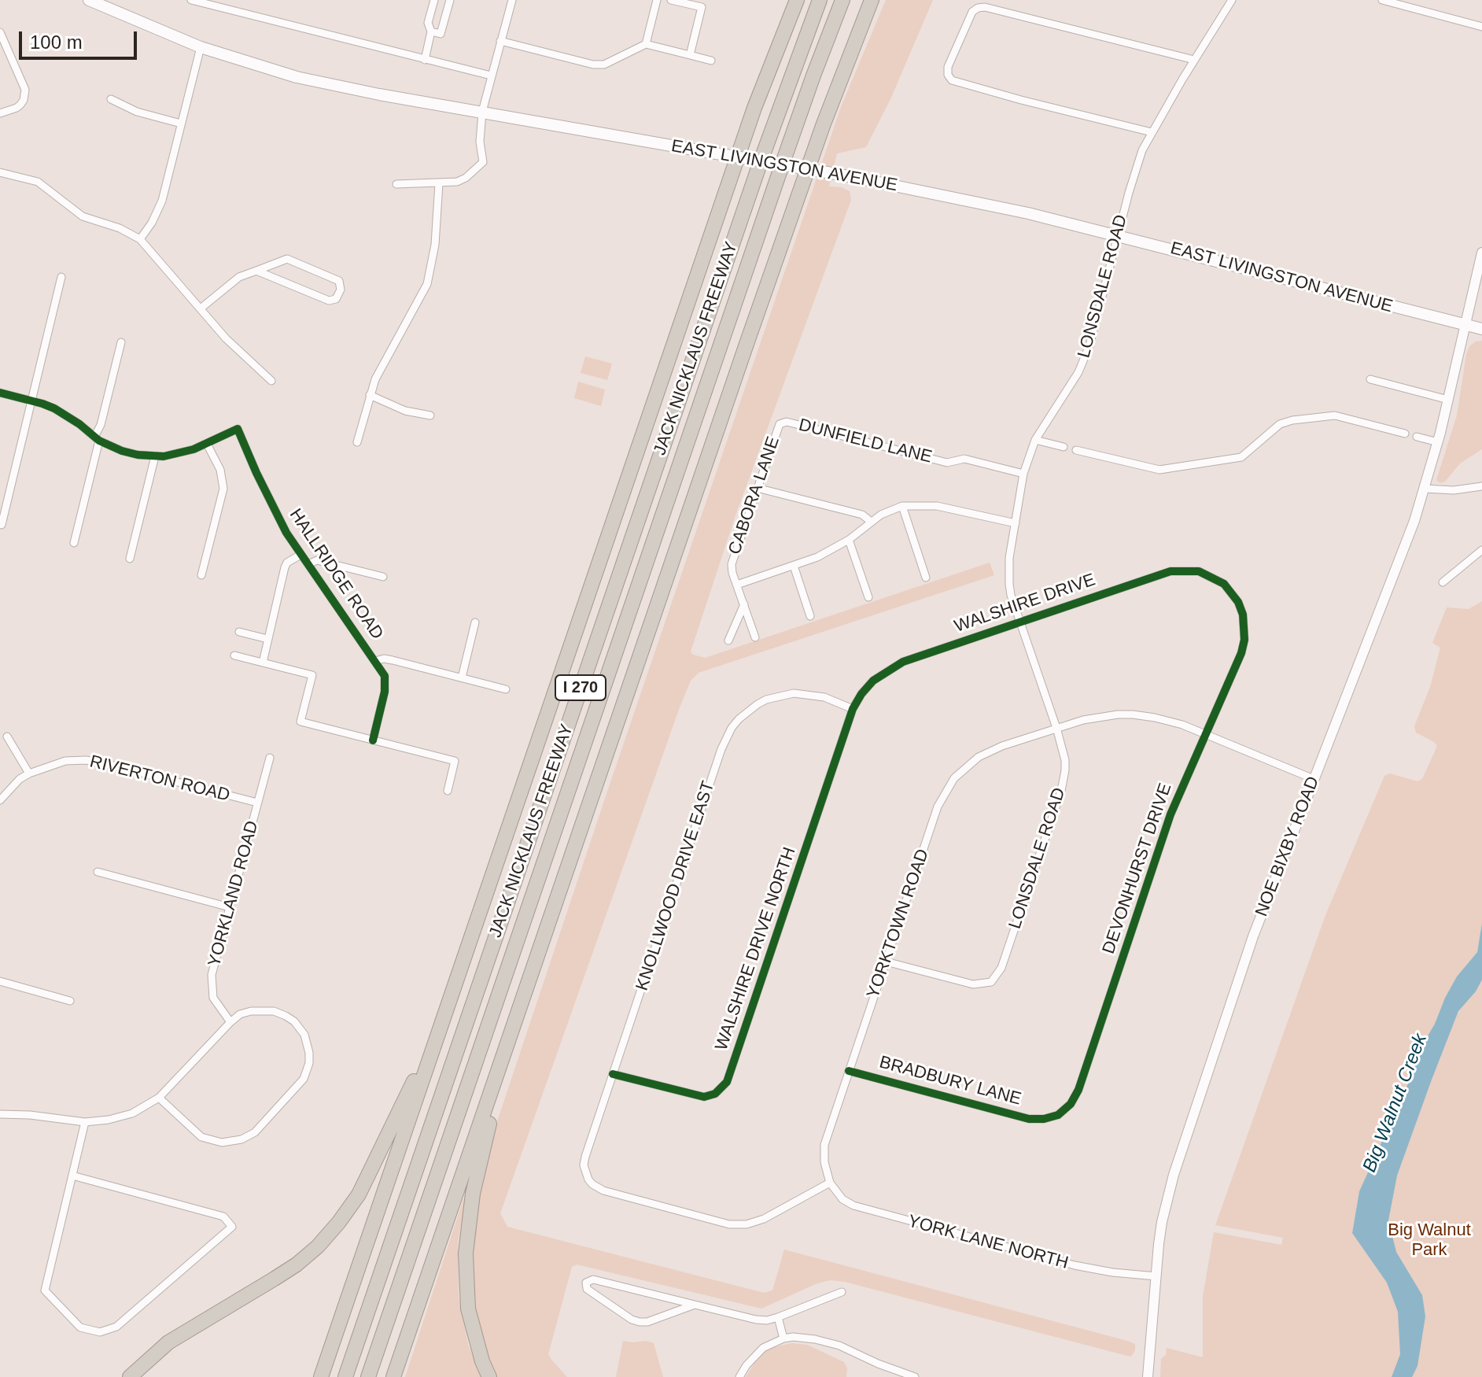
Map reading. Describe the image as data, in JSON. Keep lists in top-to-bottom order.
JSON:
{
  "streets": {
    "highway": ["JACK NICKLAUS FREEWAY", "I 270"],
    "main road": ["EAST LIVINGSTON AVENUE"],
    "street": [
      "LONSDALE ROAD",
      "DUNFIELD LANE",
      "CABORA LANE",
      "HALLRIDGE ROAD",
      "WALSHIRE DRIVE",
      "RIVERTON ROAD",
      "NOE BIXBY ROAD",
      "DEVONHURST DRIVE",
      "KNOLLWOOD DRIVE EAST",
      "YORKLAND ROAD",
      "YORKTOWN ROAD",
      "WALSHIRE DRIVE NORTH",
      "BRADBURY LANE",
      "YORK LANE NORTH"
    ]
  },
  "crossings": [
    ["EAST LIVINGSTON AVENUE", "LONSDALE ROAD"],
    ["EAST LIVINGSTON AVENUE", "NOE BIXBY ROAD"],
    ["LONSDALE ROAD", "DUNFIELD LANE"],
    ["LONSDALE ROAD", "WALSHIRE DRIVE"],
    ["LONSDALE ROAD", "YORKTOWN ROAD"],
    ["DUNFIELD LANE", "CABORA LANE"],
    ["WALSHIRE DRIVE", "DEVONHURST DRIVE"],
    ["WALSHIRE DRIVE", "KNOLLWOOD DRIVE EAST"],
    ["WALSHIRE DRIVE", "WALSHIRE DRIVE NORTH"],
    ["RIVERTON ROAD", "YORKLAND ROAD"],
    ["NOE BIXBY ROAD", "YORKTOWN ROAD"],
    ["NOE BIXBY ROAD", "YORK LANE NORTH"],
    ["DEVONHURST DRIVE", "YORKTOWN ROAD"],
    ["DEVONHURST DRIVE", "BRADBURY LANE"],
    ["KNOLLWOOD DRIVE EAST", "YORKTOWN ROAD"],
    ["KNOLLWOOD DRIVE EAST", "WALSHIRE DRIVE NORTH"],
    ["KNOLLWOOD DRIVE EAST", "YORK LANE NORTH"],
    ["YORKTOWN ROAD", "BRADBURY LANE"],
    ["YORKTOWN ROAD", "YORK LANE NORTH"]
  ],
  "water": ["Big Walnut Creek"],
  "parks": ["Big Walnut Park"],
  "scale_bar": "100 m"
}
